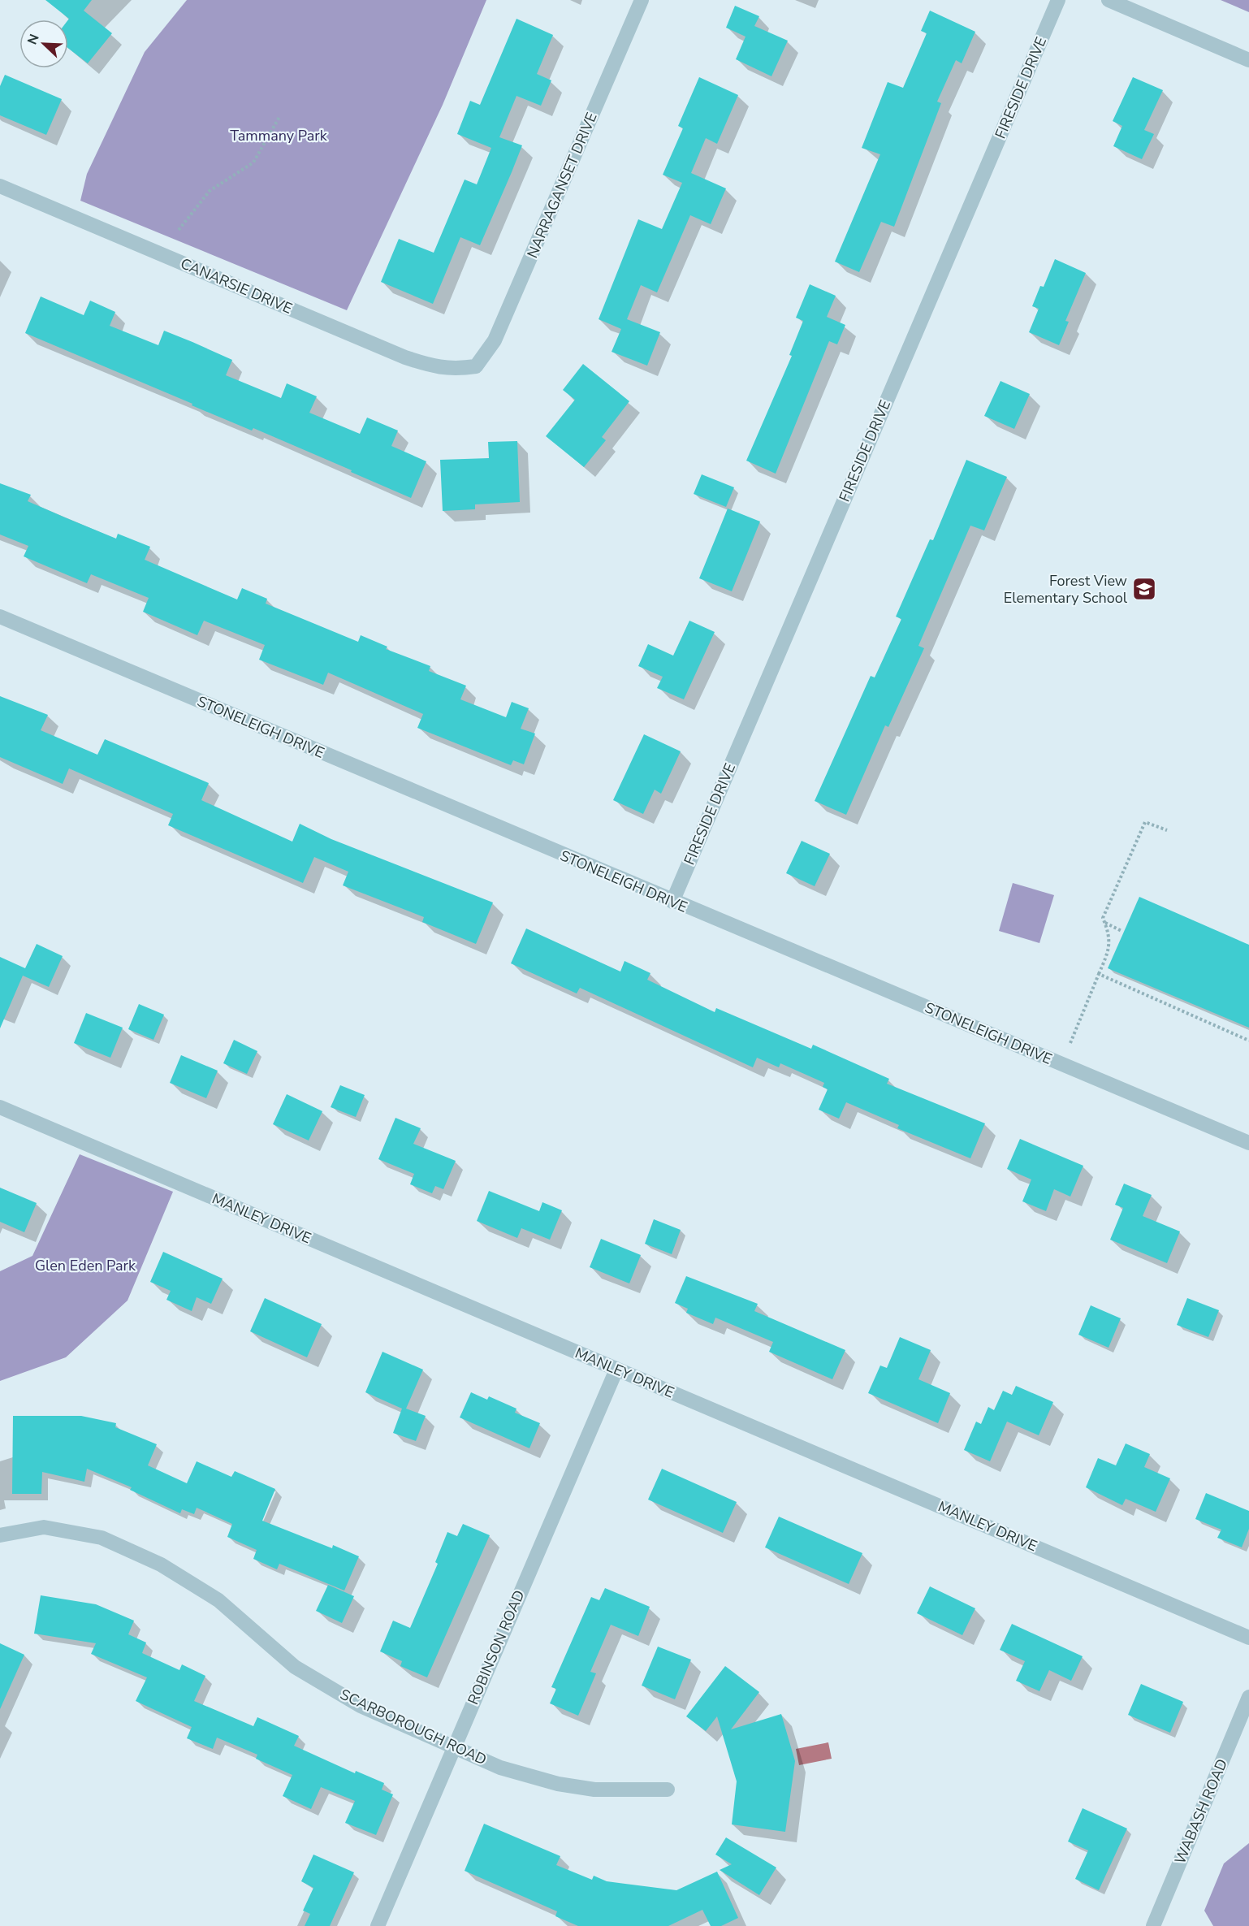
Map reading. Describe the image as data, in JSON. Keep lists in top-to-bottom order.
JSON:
{
  "streets": {
    "street": [
      "FIRESIDE DRIVE",
      "NARRAGANSET DRIVE",
      "CANARSIE DRIVE",
      "STONELEIGH DRIVE",
      "MANLEY DRIVE",
      "ROBINSON ROAD",
      "SCARBOROUGH ROAD",
      "WABASH ROAD"
    ]
  },
  "crossings": [
    ["FIRESIDE DRIVE", "STONELEIGH DRIVE"],
    ["NARRAGANSET DRIVE", "CANARSIE DRIVE"],
    ["MANLEY DRIVE", "ROBINSON ROAD"],
    ["ROBINSON ROAD", "SCARBOROUGH ROAD"]
  ],
  "parks": ["Tammany Park", "Glen Eden Park"],
  "places": {
    "school or university": ["Forest View Elementary School"]
  },
  "north": "top left"
}
